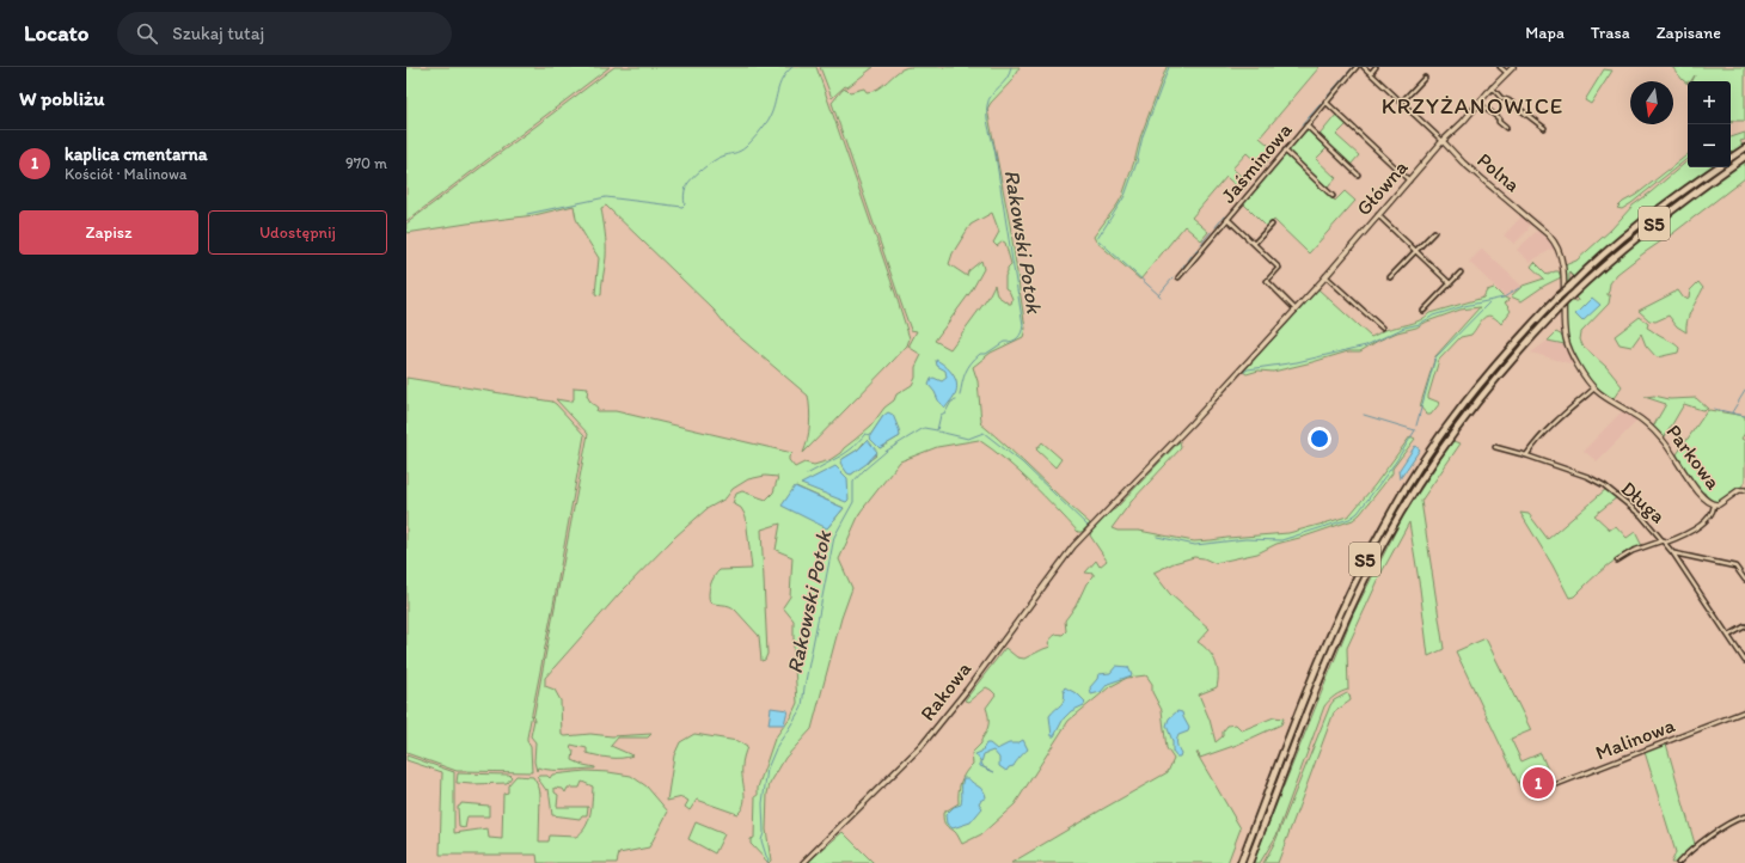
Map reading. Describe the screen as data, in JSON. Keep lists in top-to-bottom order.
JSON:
{
  "streets": {
    "highway": ["S5"],
    "street": [
      "Jaśminowa",
      "Polna",
      "Główna",
      "Parkowa",
      "Długa",
      "Rakowa",
      "Malinowa"
    ]
  },
  "crossings": [
    ["Polna", "Główna"],
    ["Polna", "Parkowa"],
    ["Główna", "Rakowa"]
  ],
  "districts": ["KRZYŻANOWICE"],
  "water": ["Rakowski Potok"],
  "north": "bottom",
  "page": {
    "header": "Locato",
    "search": "Szukaj tutaj",
    "nav": ["Mapa", "Trasa", "Zapisane"],
    "heading": "W pobliżu",
    "map_buttons": ["+", "−"],
    "list": [
      {
        "mark": "1",
        "name": "kaplica cmentarna",
        "note": "Kościół · Malinowa",
        "value": "970 m"
      }
    ],
    "buttons": ["Zapisz", "Udostępnij"],
    "pins": "1"
  }
}
